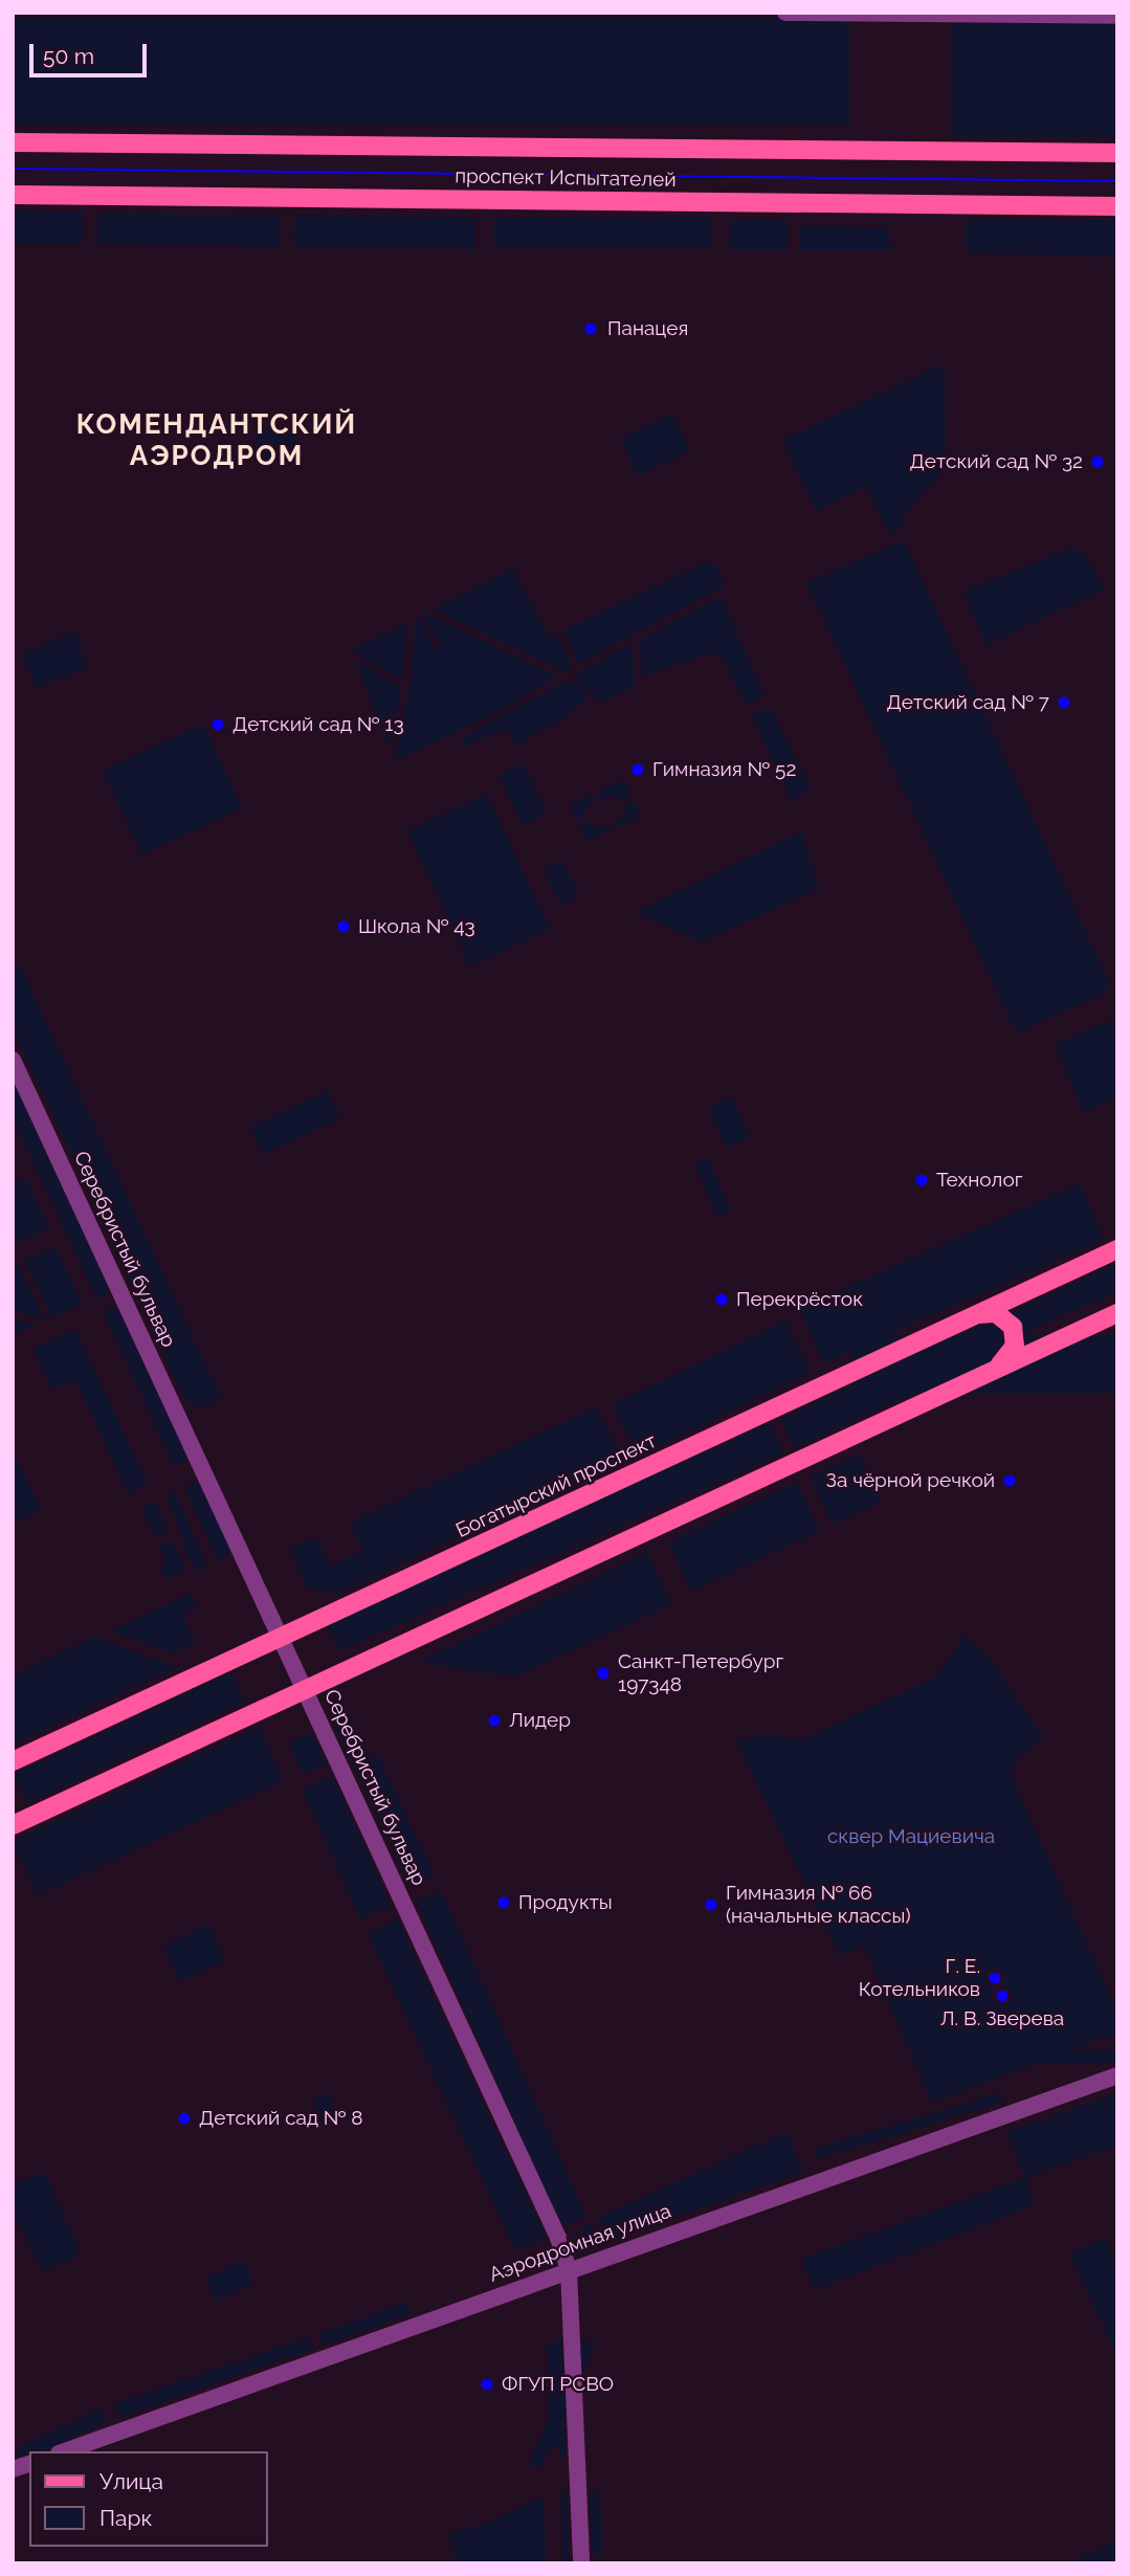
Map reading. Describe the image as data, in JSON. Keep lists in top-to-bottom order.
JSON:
{
  "streets": {
    "main road": ["проспект Испытателей", "Богатырский проспект"],
    "street": ["Серебристый бульвар", "Аэродромная улица"]
  },
  "crossings": [
    ["Серебристый бульвар", "Богатырский проспект"],
    ["Серебристый бульвар", "Аэродромная улица"]
  ],
  "districts": ["КОМЕНДАНТСКИЙ АЭРОДРОМ"],
  "parks": ["сквер Мациевича"],
  "places": [
    "Панацея",
    "Детский сад № 32",
    "Детский сад № 7",
    "Детский сад № 13",
    "Гимназия № 52",
    "Школа № 43",
    "Технолог",
    "Перекрёсток",
    "За чёрной речкой",
    "Санкт-Петербург 197348",
    "Лидер",
    "Продукты",
    "Гимназия № 66 (начальные классы)",
    "Г. Е. Котельников",
    "Л. В. Зверева",
    "Детский сад № 8",
    "ФГУП РСВО"
  ],
  "legend": ["Улица", "Парк"],
  "scale_bar": "50 m"
}
